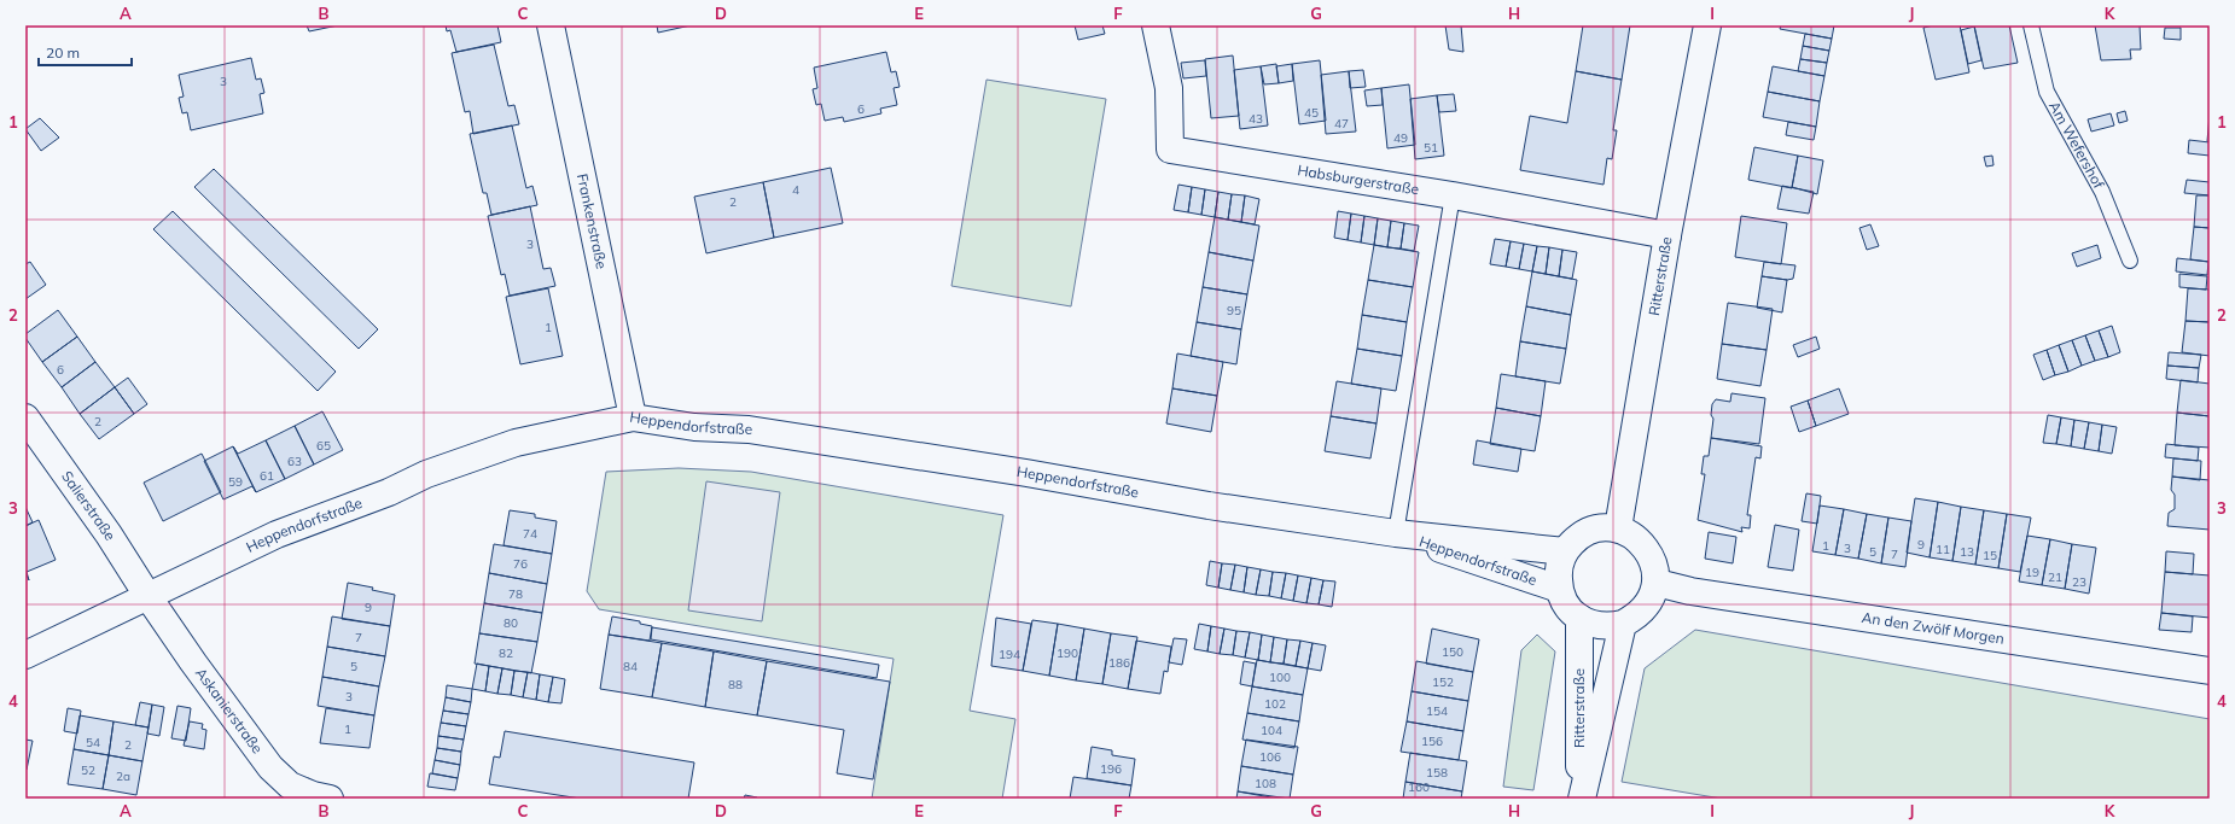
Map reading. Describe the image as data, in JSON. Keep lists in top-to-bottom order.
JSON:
{
  "streets": {
    "street": [
      "Habsburgerstraße",
      "Frankenstraße",
      "Ritterstraße",
      "Heppendorfstraße",
      "Salierstraße",
      "An den Zwölf Morgen",
      "Askanierstraße"
    ],
    "lane": ["Am Wefershof"]
  },
  "crossings": [
    ["Habsburgerstraße", "Ritterstraße"],
    ["Frankenstraße", "Heppendorfstraße"],
    ["Ritterstraße", "Heppendorfstraße"],
    ["Ritterstraße", "An den Zwölf Morgen"],
    ["Heppendorfstraße", "Salierstraße"],
    ["Heppendorfstraße", "An den Zwölf Morgen"],
    ["Heppendorfstraße", "Askanierstraße"],
    ["Salierstraße", "Askanierstraße"]
  ],
  "house_numbers": [
    "3",
    "6",
    "45",
    "43",
    "47",
    "49",
    "51",
    "4",
    "2",
    "3",
    "95",
    "1",
    "6",
    "2",
    "65",
    "63",
    "61",
    "59",
    "74",
    "9",
    "1",
    "3",
    "11",
    "5",
    "13",
    "7",
    "15",
    "76",
    "19",
    "21",
    "23",
    "78",
    "9",
    "80",
    "7",
    "150",
    "82",
    "190",
    "194",
    "186",
    "5",
    "84",
    "100",
    "152",
    "88",
    "3",
    "102",
    "154",
    "1",
    "104",
    "156",
    "54",
    "2",
    "106",
    "196",
    "52",
    "158",
    "2a",
    "108",
    "160"
  ],
  "scale_bar": "20 m",
  "grid": {
    "columns": [
      "A",
      "B",
      "C",
      "D",
      "E",
      "F",
      "G",
      "H",
      "I",
      "J",
      "K"
    ],
    "rows": [
      "1",
      "2",
      "3",
      "4"
    ]
  }
}
